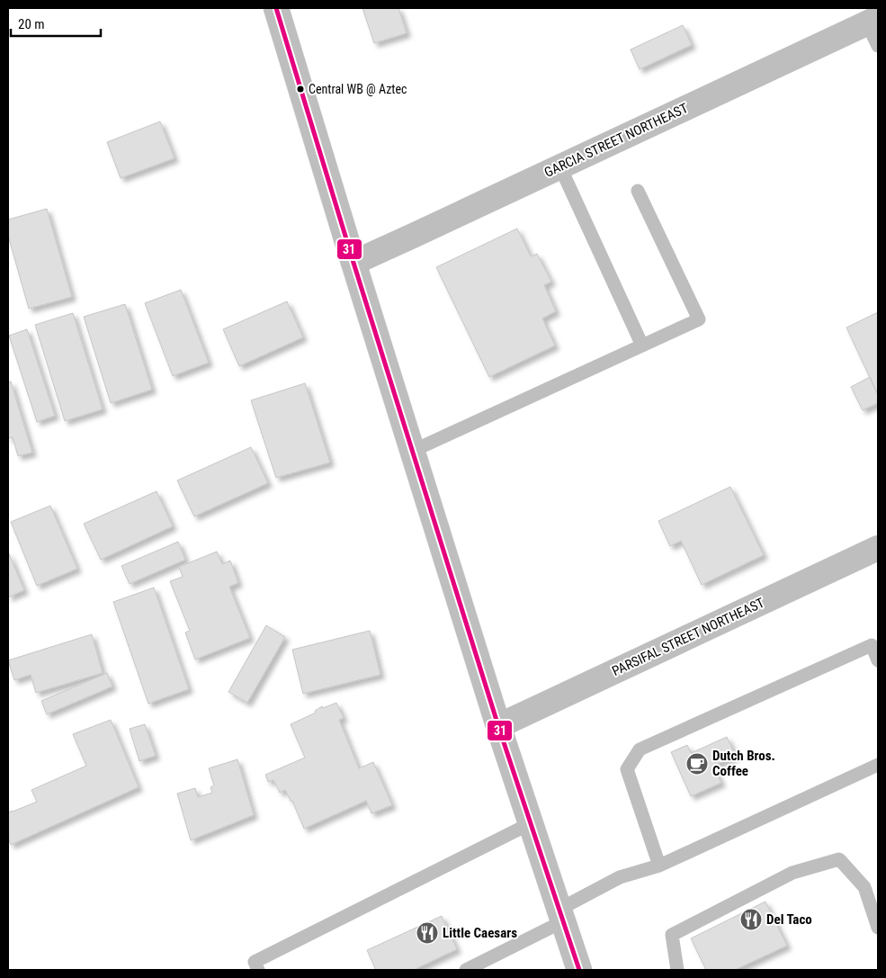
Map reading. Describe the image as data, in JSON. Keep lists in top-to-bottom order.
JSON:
{
  "streets": {
    "main road": ["GARCIA STREET NORTHEAST", "PARSIFAL STREET NORTHEAST"]
  },
  "places": {
    "other": ["Central WB @ Aztec"],
    "cafe": ["Dutch Bros. Coffee"],
    "restaurant": ["Del Taco", "Little Caesars"]
  },
  "lines": ["transit line 31"],
  "scale_bar": "20 m"
}
